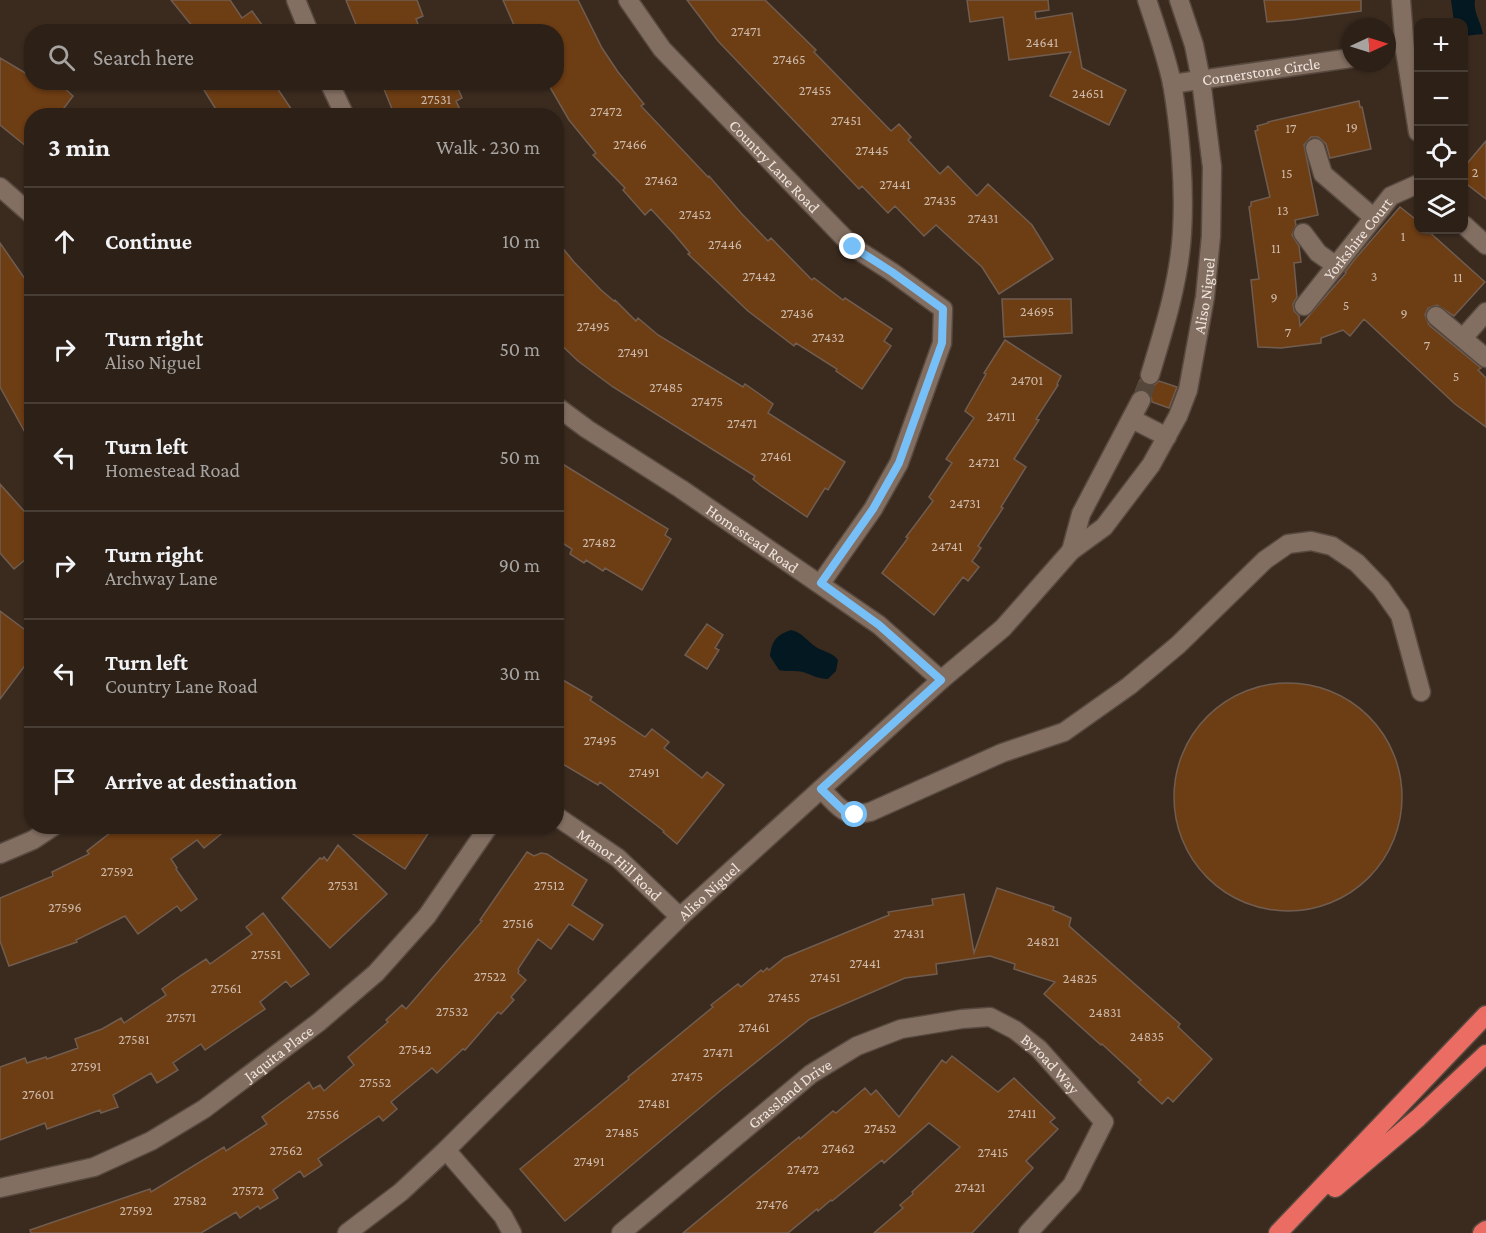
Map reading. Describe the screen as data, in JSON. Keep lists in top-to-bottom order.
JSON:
{
  "streets": {
    "street": [
      "Cornerstone Circle",
      "Country Lane Road",
      "Yorkshire Court",
      "Aliso Niguel",
      "Homestead Road",
      "Manor Hill Road",
      "Jaquita Place",
      "Byroad Way",
      "Grassland Drive"
    ]
  },
  "crossings": [
    ["Cornerstone Circle", "Aliso Niguel"],
    ["Country Lane Road", "Homestead Road"],
    ["Aliso Niguel", "Homestead Road"],
    ["Aliso Niguel", "Manor Hill Road"],
    ["Byroad Way", "Grassland Drive"]
  ],
  "house_numbers": [
    "27471",
    "24641",
    "27465",
    "27455",
    "24651",
    "27531",
    "27472",
    "27451",
    "19",
    "17",
    "27466",
    "27445",
    "2",
    "15",
    "27462",
    "27441",
    "27435",
    "13",
    "27452",
    "27431",
    "1",
    "27446",
    "11",
    "27442",
    "3",
    "11",
    "9",
    "5",
    "24695",
    "27436",
    "9",
    "27495",
    "7",
    "27432",
    "7",
    "27491",
    "5",
    "24701",
    "27485",
    "27475",
    "24711",
    "27471",
    "27461",
    "24721",
    "24731",
    "27482",
    "24741",
    "27495",
    "27491",
    "27592",
    "27531",
    "27512",
    "27596",
    "27516",
    "27431",
    "24821",
    "27551",
    "27441",
    "27522",
    "27451",
    "24825",
    "27561",
    "27455",
    "27532",
    "24831",
    "27571",
    "27461",
    "24835",
    "27581",
    "27542",
    "27471",
    "27591",
    "27475",
    "27552",
    "27601",
    "27481",
    "27411",
    "27556",
    "27452",
    "27485",
    "27462",
    "27562",
    "27415",
    "27491",
    "27472",
    "27421",
    "27572",
    "27582",
    "27476",
    "27592"
  ],
  "north": "right",
  "page": {
    "map_buttons": ["+", "−"],
    "search": "Search here",
    "heading": ["3 min", "Walk · 230 m"],
    "list": [
      ["Continue", "10 m"],
      ["Turn right", "Aliso Niguel", "50 m"],
      ["Turn left", "Homestead Road", "50 m"],
      ["Turn right", "Archway Lane", "90 m"],
      ["Turn left", "Country Lane Road", "30 m"],
      "Arrive at destination"
    ]
  }
}
